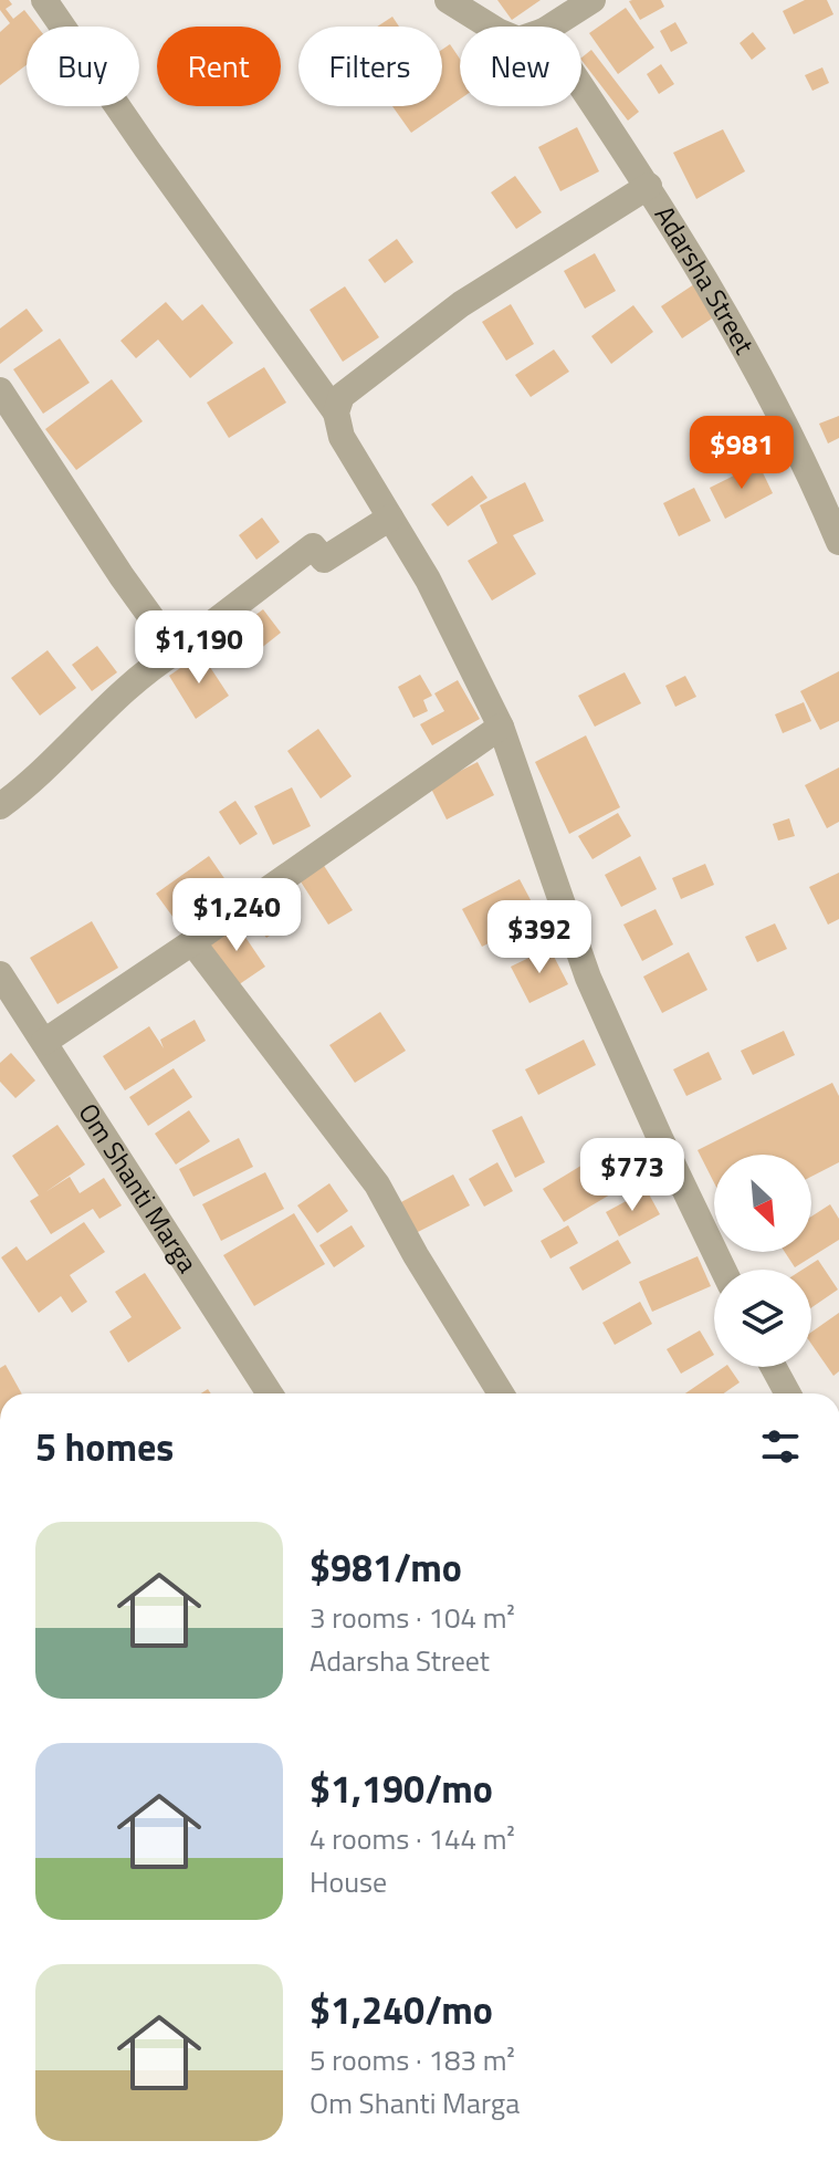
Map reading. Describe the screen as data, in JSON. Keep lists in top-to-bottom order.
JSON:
{
  "streets": {
    "street": ["Adarsha Street", "Om Shanti Marga"]
  },
  "north": "bottom right",
  "page": {
    "chip": [
      "Buy",
      "Rent",
      "Filters",
      "New"
    ],
    "price": [
      "$981",
      "$1,190",
      "$1,240",
      "$392",
      "$773"
    ],
    "heading": "5 homes",
    "list": [
      {
        "name": "$981/mo",
        "note": "3 rooms · 104 m² · Adarsha Street"
      },
      {
        "name": "$1,190/mo",
        "note": "4 rooms · 144 m² · House"
      },
      {
        "name": "$1,240/mo",
        "note": "5 rooms · 183 m² · Om Shanti Marga"
      }
    ]
  }
}
